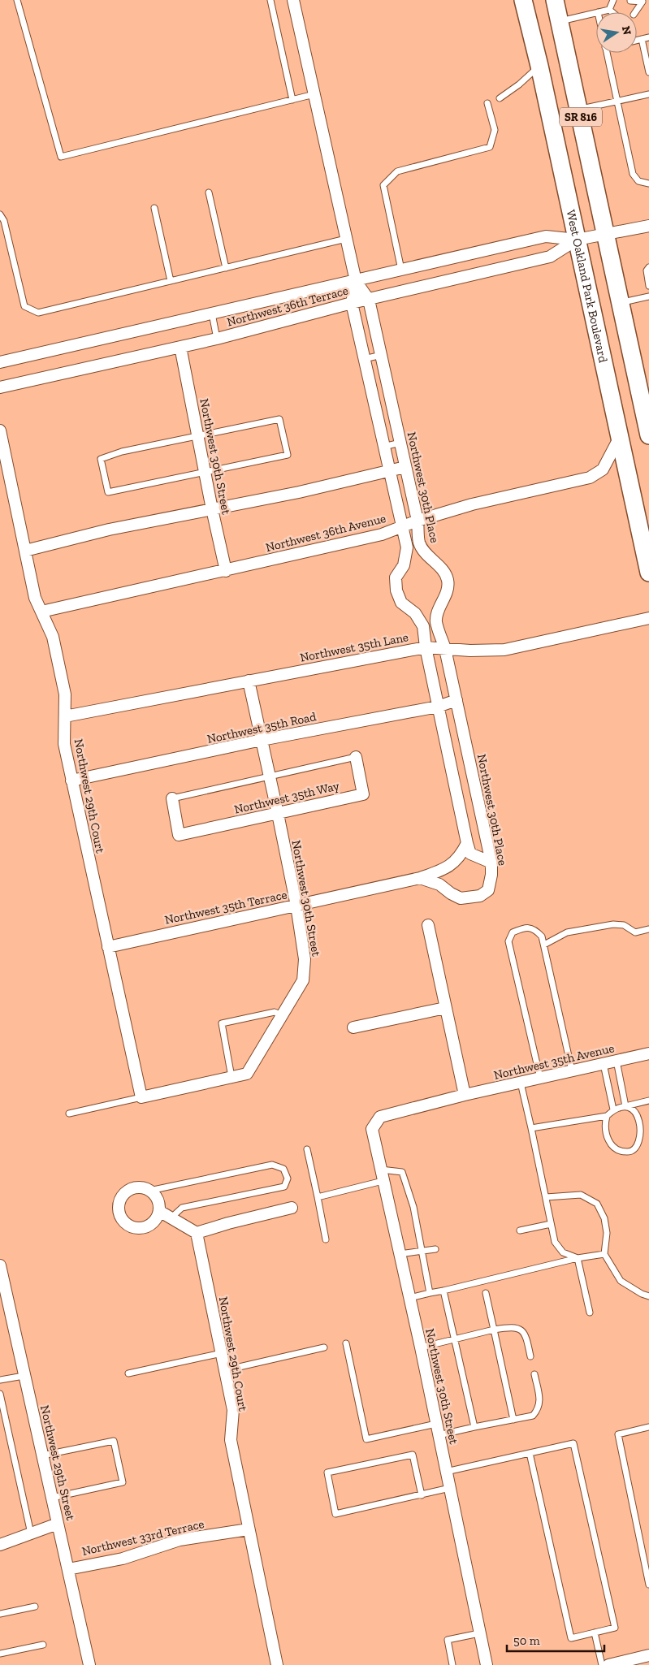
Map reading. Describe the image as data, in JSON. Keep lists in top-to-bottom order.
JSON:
{
  "streets": {
    "main road": ["SR 816", "West Oakland Park Boulevard"],
    "street": [
      "Northwest 36th Terrace",
      "Northwest 30th Street",
      "Northwest 30th Place",
      "Northwest 36th Avenue",
      "Northwest 35th Lane",
      "Northwest 35th Road",
      "Northwest 29th Court",
      "Northwest 35th Way",
      "Northwest 35th Terrace",
      "Northwest 35th Avenue",
      "Northwest 29th Street",
      "Northwest 33rd Terrace"
    ]
  },
  "crossings": [
    ["SR 816", "Northwest 36th Terrace"],
    ["West Oakland Park Boulevard", "Northwest 36th Terrace"],
    ["West Oakland Park Boulevard", "Northwest 36th Avenue"],
    ["Northwest 36th Terrace", "Northwest 30th Street"],
    ["Northwest 36th Terrace", "Northwest 30th Place"],
    ["Northwest 30th Street", "Northwest 36th Avenue"],
    ["Northwest 30th Street", "Northwest 35th Lane"],
    ["Northwest 30th Street", "Northwest 35th Road"],
    ["Northwest 30th Street", "Northwest 29th Court"],
    ["Northwest 30th Street", "Northwest 35th Way"],
    ["Northwest 30th Street", "Northwest 35th Terrace"],
    ["Northwest 30th Street", "Northwest 35th Avenue"],
    ["Northwest 30th Place", "Northwest 36th Avenue"],
    ["Northwest 30th Place", "Northwest 35th Lane"],
    ["Northwest 30th Place", "Northwest 35th Road"],
    ["Northwest 30th Place", "Northwest 35th Terrace"],
    ["Northwest 36th Avenue", "Northwest 29th Court"],
    ["Northwest 35th Lane", "Northwest 29th Court"],
    ["Northwest 35th Road", "Northwest 29th Court"],
    ["Northwest 29th Court", "Northwest 35th Terrace"],
    ["Northwest 29th Court", "Northwest 33rd Terrace"],
    ["Northwest 29th Street", "Northwest 33rd Terrace"]
  ],
  "scale_bar": "50 m",
  "north": "right"
}
